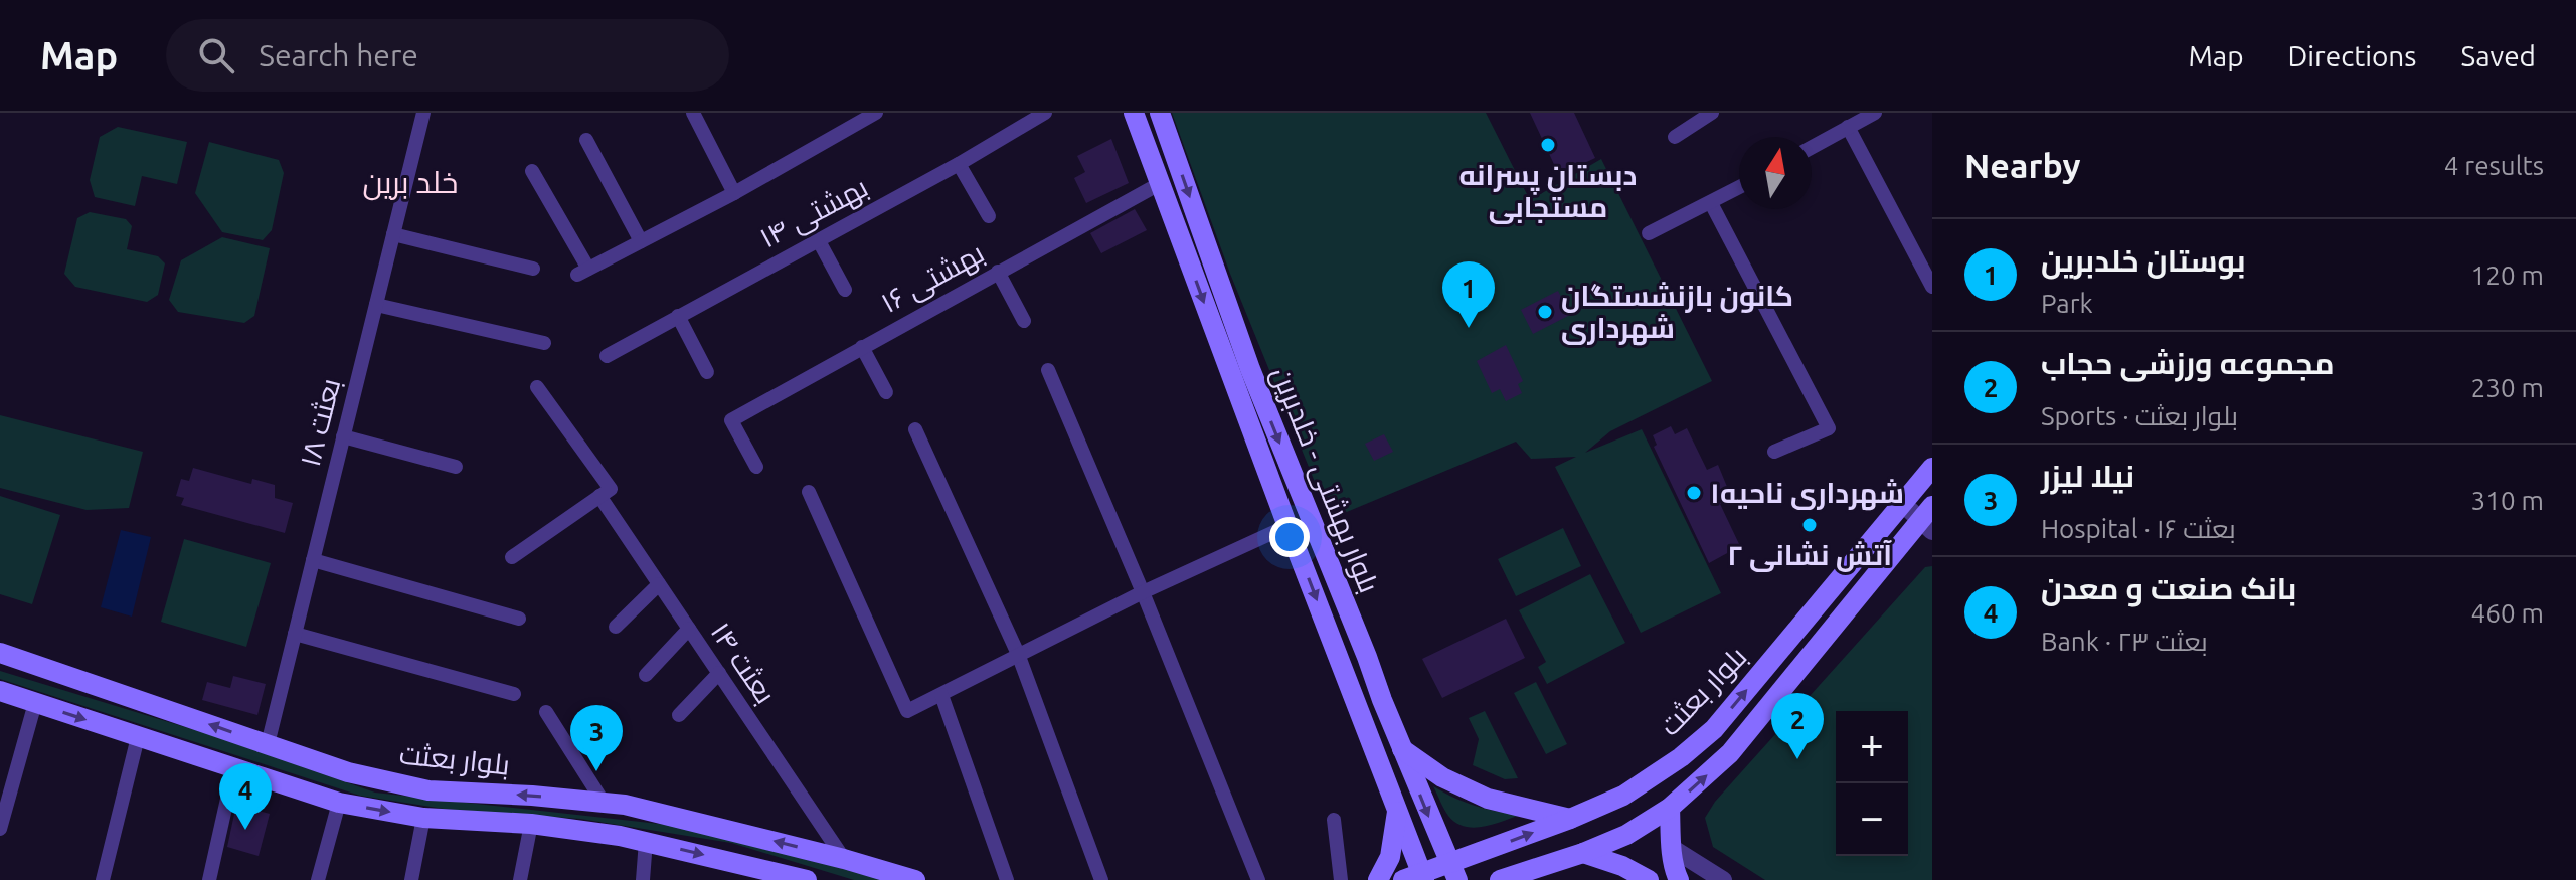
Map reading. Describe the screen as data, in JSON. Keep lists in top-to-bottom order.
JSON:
{
  "streets": {
    "main road": ["بلوار بهشتی - خلدبرین", "بلوار بعثت"],
    "street": [
      "۱۴ بهشتی",
      "۱۶ بهشتی",
      "بعثت ۱۸",
      "بعثت ۱۴"
    ]
  },
  "crossings": [
    ["۱۶ بهشتی", "بلوار بهشتی - خلدبرین"],
    ["بعثت ۱۸", "بلوار بعثت"],
    ["بلوار بهشتی - خلدبرین", "بلوار بعثت"],
    ["بعثت ۱۴", "بلوار بعثت"]
  ],
  "one_way": ["بلوار بهشتی - خلدبرین"],
  "districts": ["خلد برین"],
  "places": [
    "دبستان پسرانه مستجابی",
    "کانون بازنشستگان شهرداری",
    "شهرداری ناحیه۱",
    "آتش نشانی ۲"
  ],
  "north": "top",
  "page": {
    "header": "Map",
    "search": "Search here",
    "nav": ["Map", "Directions", "Saved"],
    "heading": ["Nearby", "4 results"],
    "list": [
      {
        "mark": "1",
        "name": "بوستان خلدبرین",
        "note": "Park",
        "value": "120 m"
      },
      {
        "mark": "2",
        "name": "مجموعه ورزشی حجاب",
        "note": "Sports · بلوار بعثت",
        "value": "230 m"
      },
      {
        "mark": "3",
        "name": "نیلا لیزر",
        "note": "Hospital · بعثت ۱۶",
        "value": "310 m"
      },
      {
        "mark": "4",
        "name": "بانک صنعت و معدن",
        "note": "Bank · ۲۳ بعثت",
        "value": "460 m"
      }
    ],
    "pins": [
      "1",
      "2",
      "3",
      "4"
    ],
    "map_buttons": ["+", "−"]
  }
}
